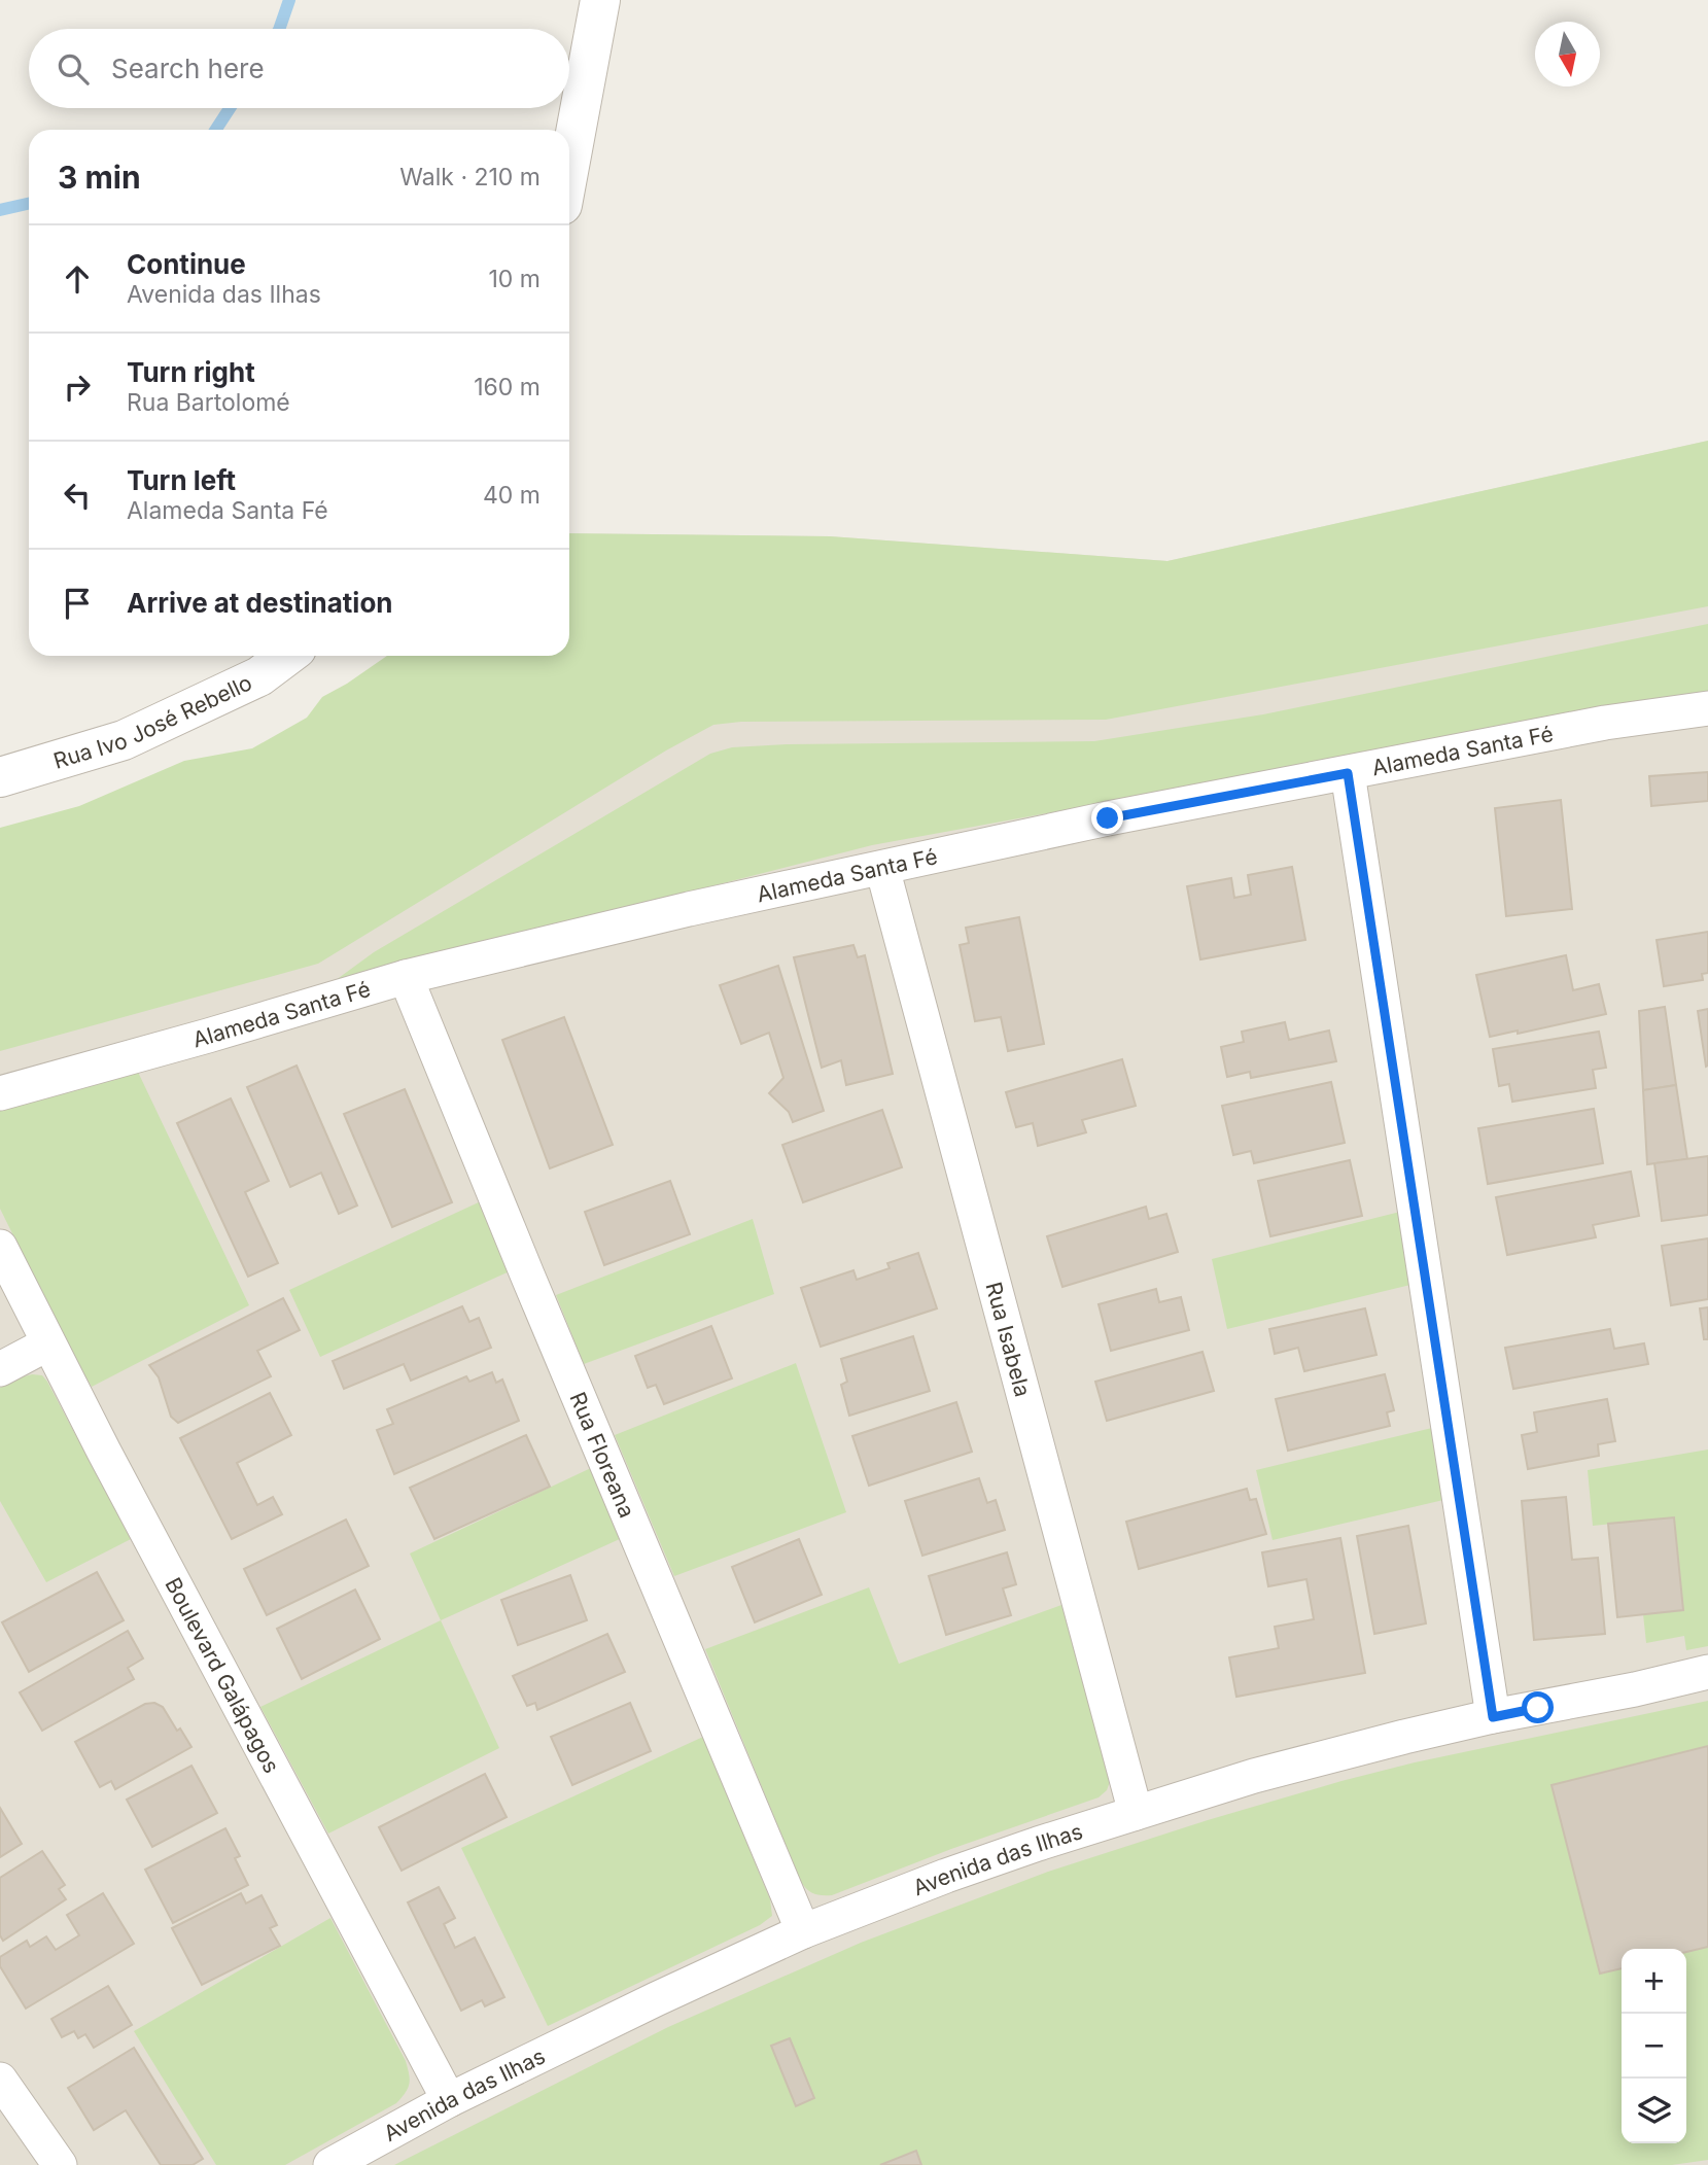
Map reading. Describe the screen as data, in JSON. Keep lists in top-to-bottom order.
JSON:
{
  "streets": {
    "street": [
      "Rua Ivo José Rebello",
      "Alameda Santa Fé",
      "Rua Isabela",
      "Rua Floreana",
      "Boulevard Galápagos",
      "Avenida das Ilhas"
    ]
  },
  "crossings": [
    ["Alameda Santa Fé", "Rua Isabela"],
    ["Alameda Santa Fé", "Rua Floreana"],
    ["Rua Isabela", "Avenida das Ilhas"],
    ["Rua Floreana", "Avenida das Ilhas"],
    ["Boulevard Galápagos", "Avenida das Ilhas"]
  ],
  "north": "bottom",
  "page": {
    "search": "Search here",
    "heading": ["3 min", "Walk · 210 m"],
    "list": [
      ["Continue", "Avenida das Ilhas", "10 m"],
      ["Turn right", "Rua Bartolomé", "160 m"],
      ["Turn left", "Alameda Santa Fé", "40 m"],
      "Arrive at destination"
    ],
    "map_buttons": ["+", "−"]
  }
}
